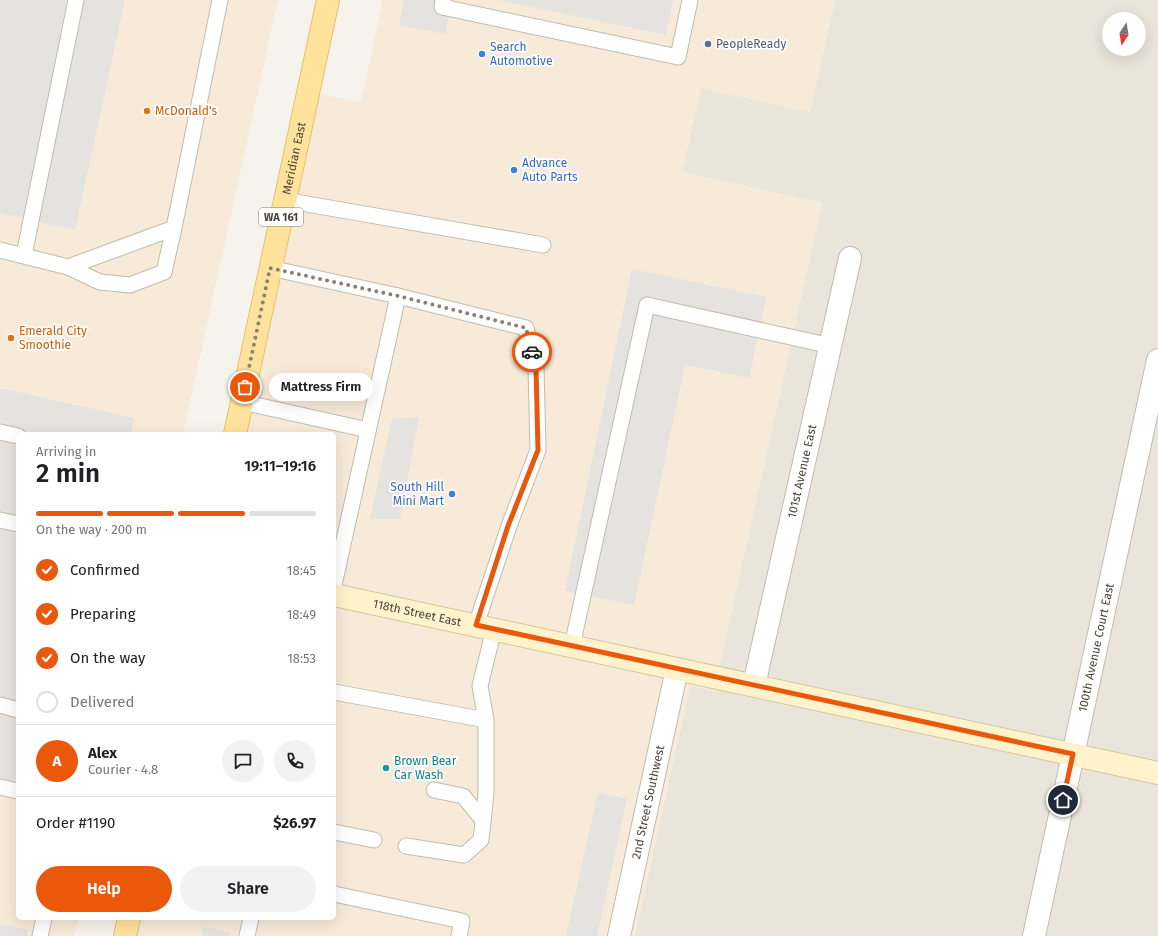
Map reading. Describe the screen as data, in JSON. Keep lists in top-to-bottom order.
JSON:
{
  "streets": {
    "main road": ["Meridian East", "WA 161"],
    "street": [
      "101st Avenue East",
      "118th Street East",
      "100th Avenue Court East",
      "2nd Street Southwest"
    ]
  },
  "crossings": [
    ["101st Avenue East", "118th Street East"],
    ["118th Street East", "100th Avenue Court East"],
    ["118th Street East", "2nd Street Southwest"]
  ],
  "places": [
    "PeopleReady",
    "Search Automotive",
    "McDonald's",
    "Advance Auto Parts",
    "Emerald City Smoothie",
    "Mattress Firm",
    "South Hill Mini Mart",
    "Brown Bear Car Wash"
  ],
  "north": "bottom",
  "page": {
    "bubble": "Mattress Firm",
    "heading": ["2 min", "Arriving in", "19:11–19:16"],
    "panel": [
      "Alex",
      "Courier · 4.8",
      "Order #1190",
      "$26.97"
    ],
    "bar": "On the way · 200 m",
    "list": [
      ["Confirmed", "18:45"],
      ["Preparing", "18:49"],
      ["On the way", "18:53"],
      "Delivered"
    ],
    "round": "A",
    "buttons": ["Help", "Share"]
  }
}
